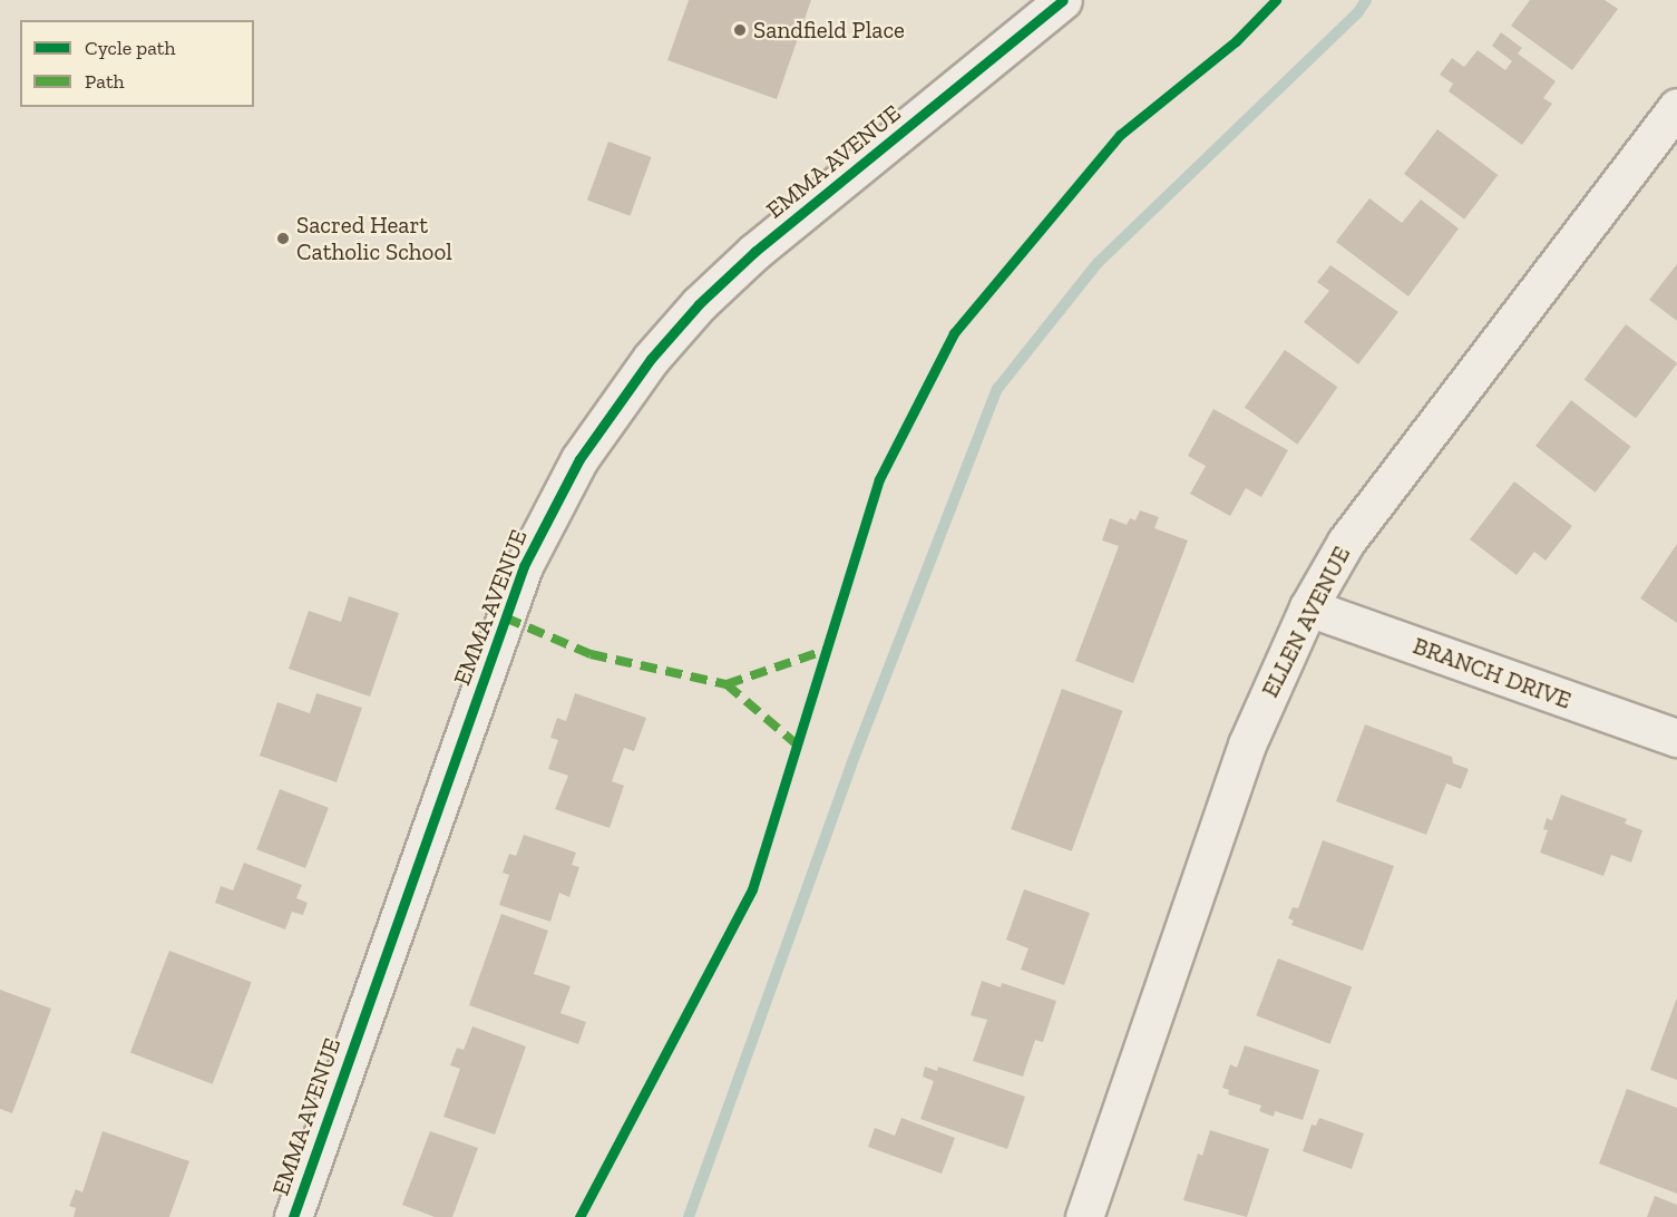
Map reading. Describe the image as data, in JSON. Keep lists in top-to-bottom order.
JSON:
{
  "streets": {
    "street": ["EMMA AVENUE", "ELLEN AVENUE", "BRANCH DRIVE"]
  },
  "crossings": [
    ["ELLEN AVENUE", "BRANCH DRIVE"]
  ],
  "places": ["Sandfield Place", "Sacred Heart Catholic School"],
  "legend": ["Cycle path", "Path"]
}
